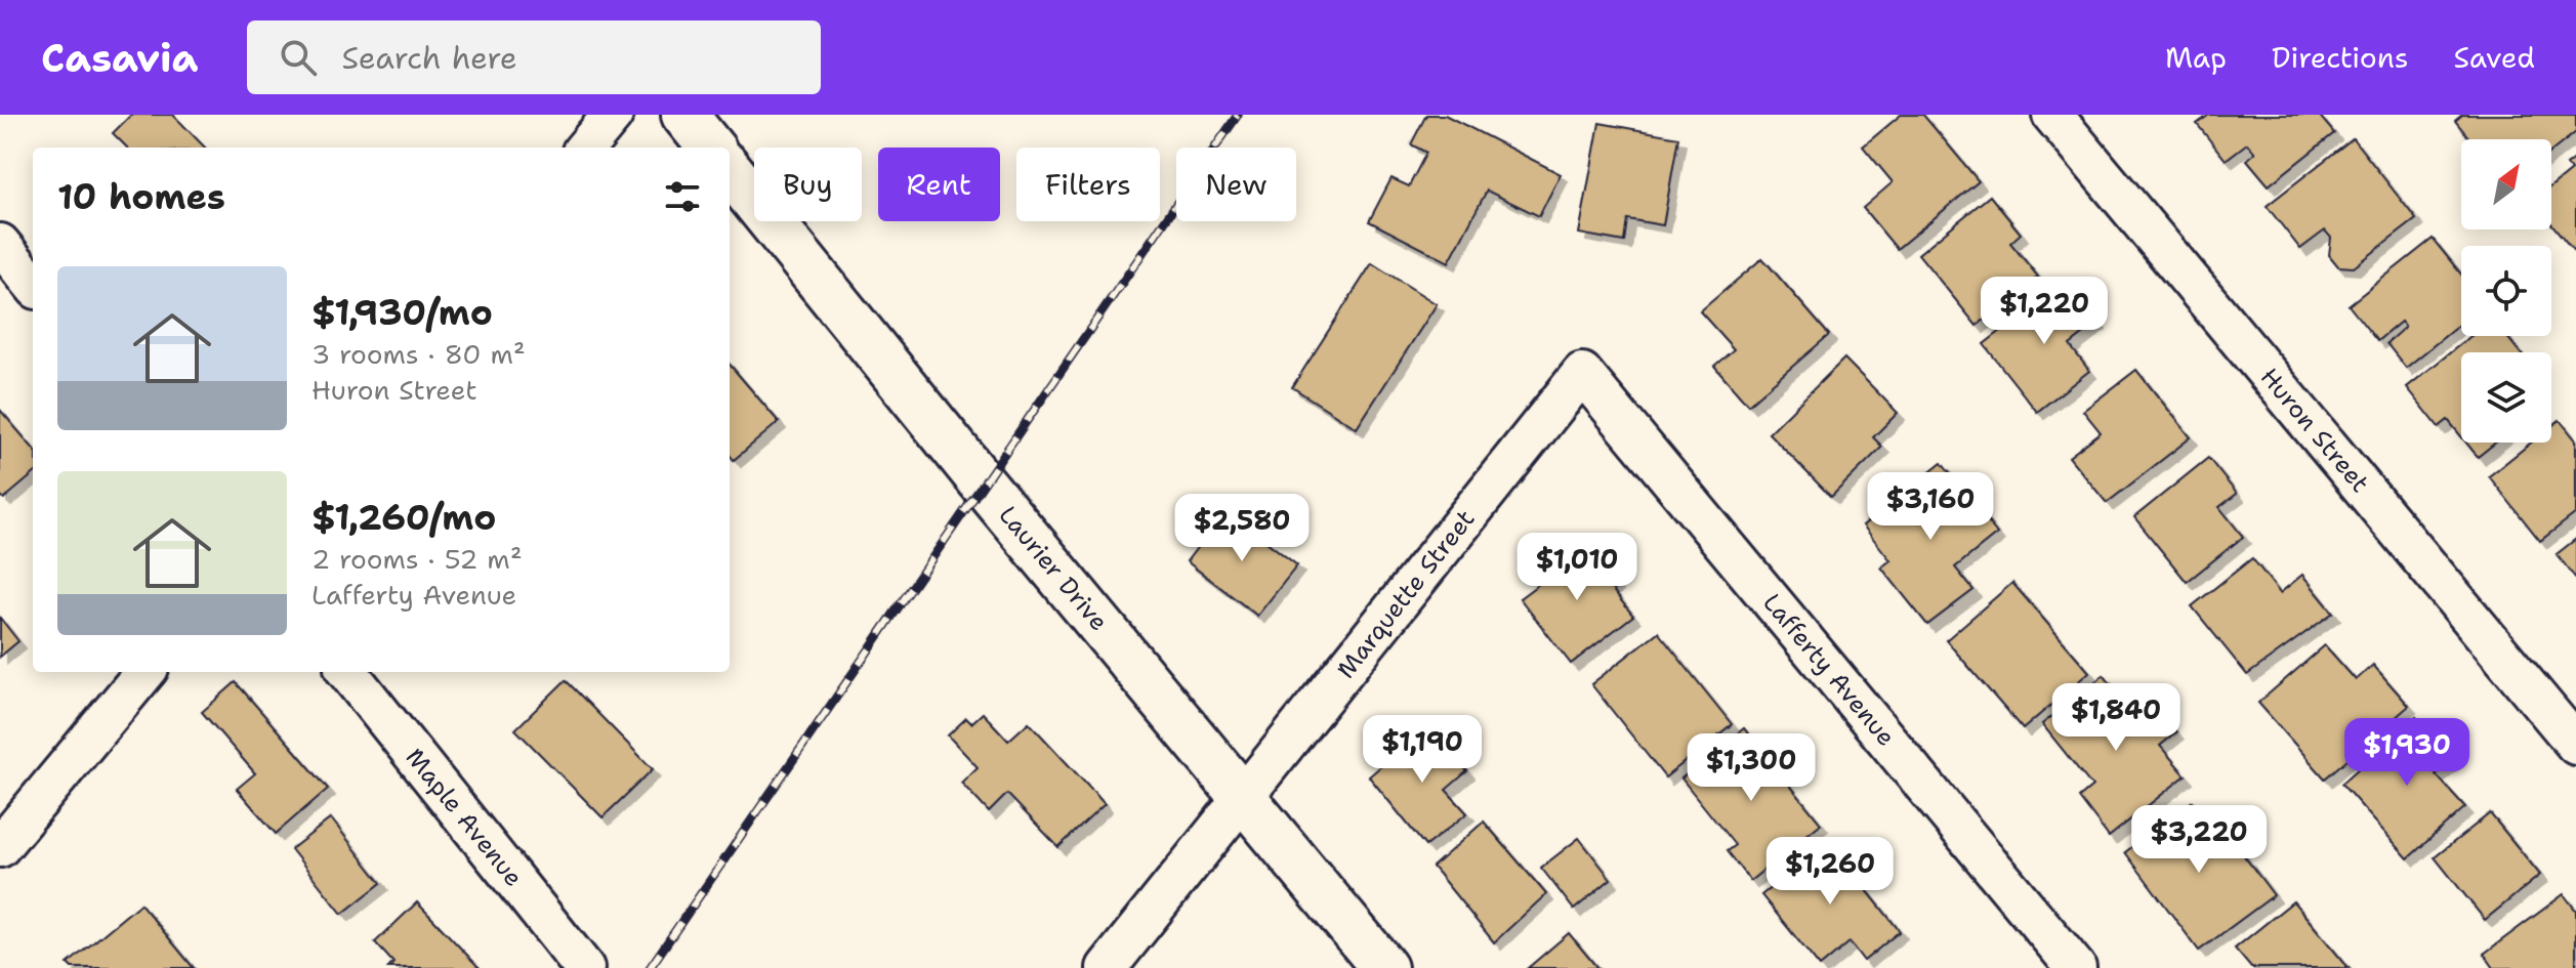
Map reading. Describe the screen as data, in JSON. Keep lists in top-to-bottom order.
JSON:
{
  "streets": {
    "street": [
      "Huron Street",
      "Laurier Drive",
      "Marquette Street",
      "Lafferty Avenue",
      "Maple Avenue"
    ]
  },
  "crossings": [
    ["Laurier Drive", "Marquette Street"],
    ["Marquette Street", "Lafferty Avenue"]
  ],
  "north": "top right",
  "page": {
    "header": "Casavia",
    "search": "Search here",
    "nav": ["Map", "Directions", "Saved"],
    "chip": [
      "Buy",
      "Rent",
      "Filters",
      "New"
    ],
    "heading": "10 homes",
    "list": [
      {
        "name": "$1,930/mo",
        "note": "3 rooms · 80 m² · Huron Street"
      },
      {
        "name": "$1,260/mo",
        "note": "2 rooms · 52 m² · Lafferty Avenue"
      }
    ],
    "price": [
      "$1,220",
      "$3,160",
      "$2,580",
      "$1,010",
      "$1,840",
      "$1,190",
      "$1,930",
      "$1,300",
      "$3,220",
      "$1,260"
    ]
  }
}
